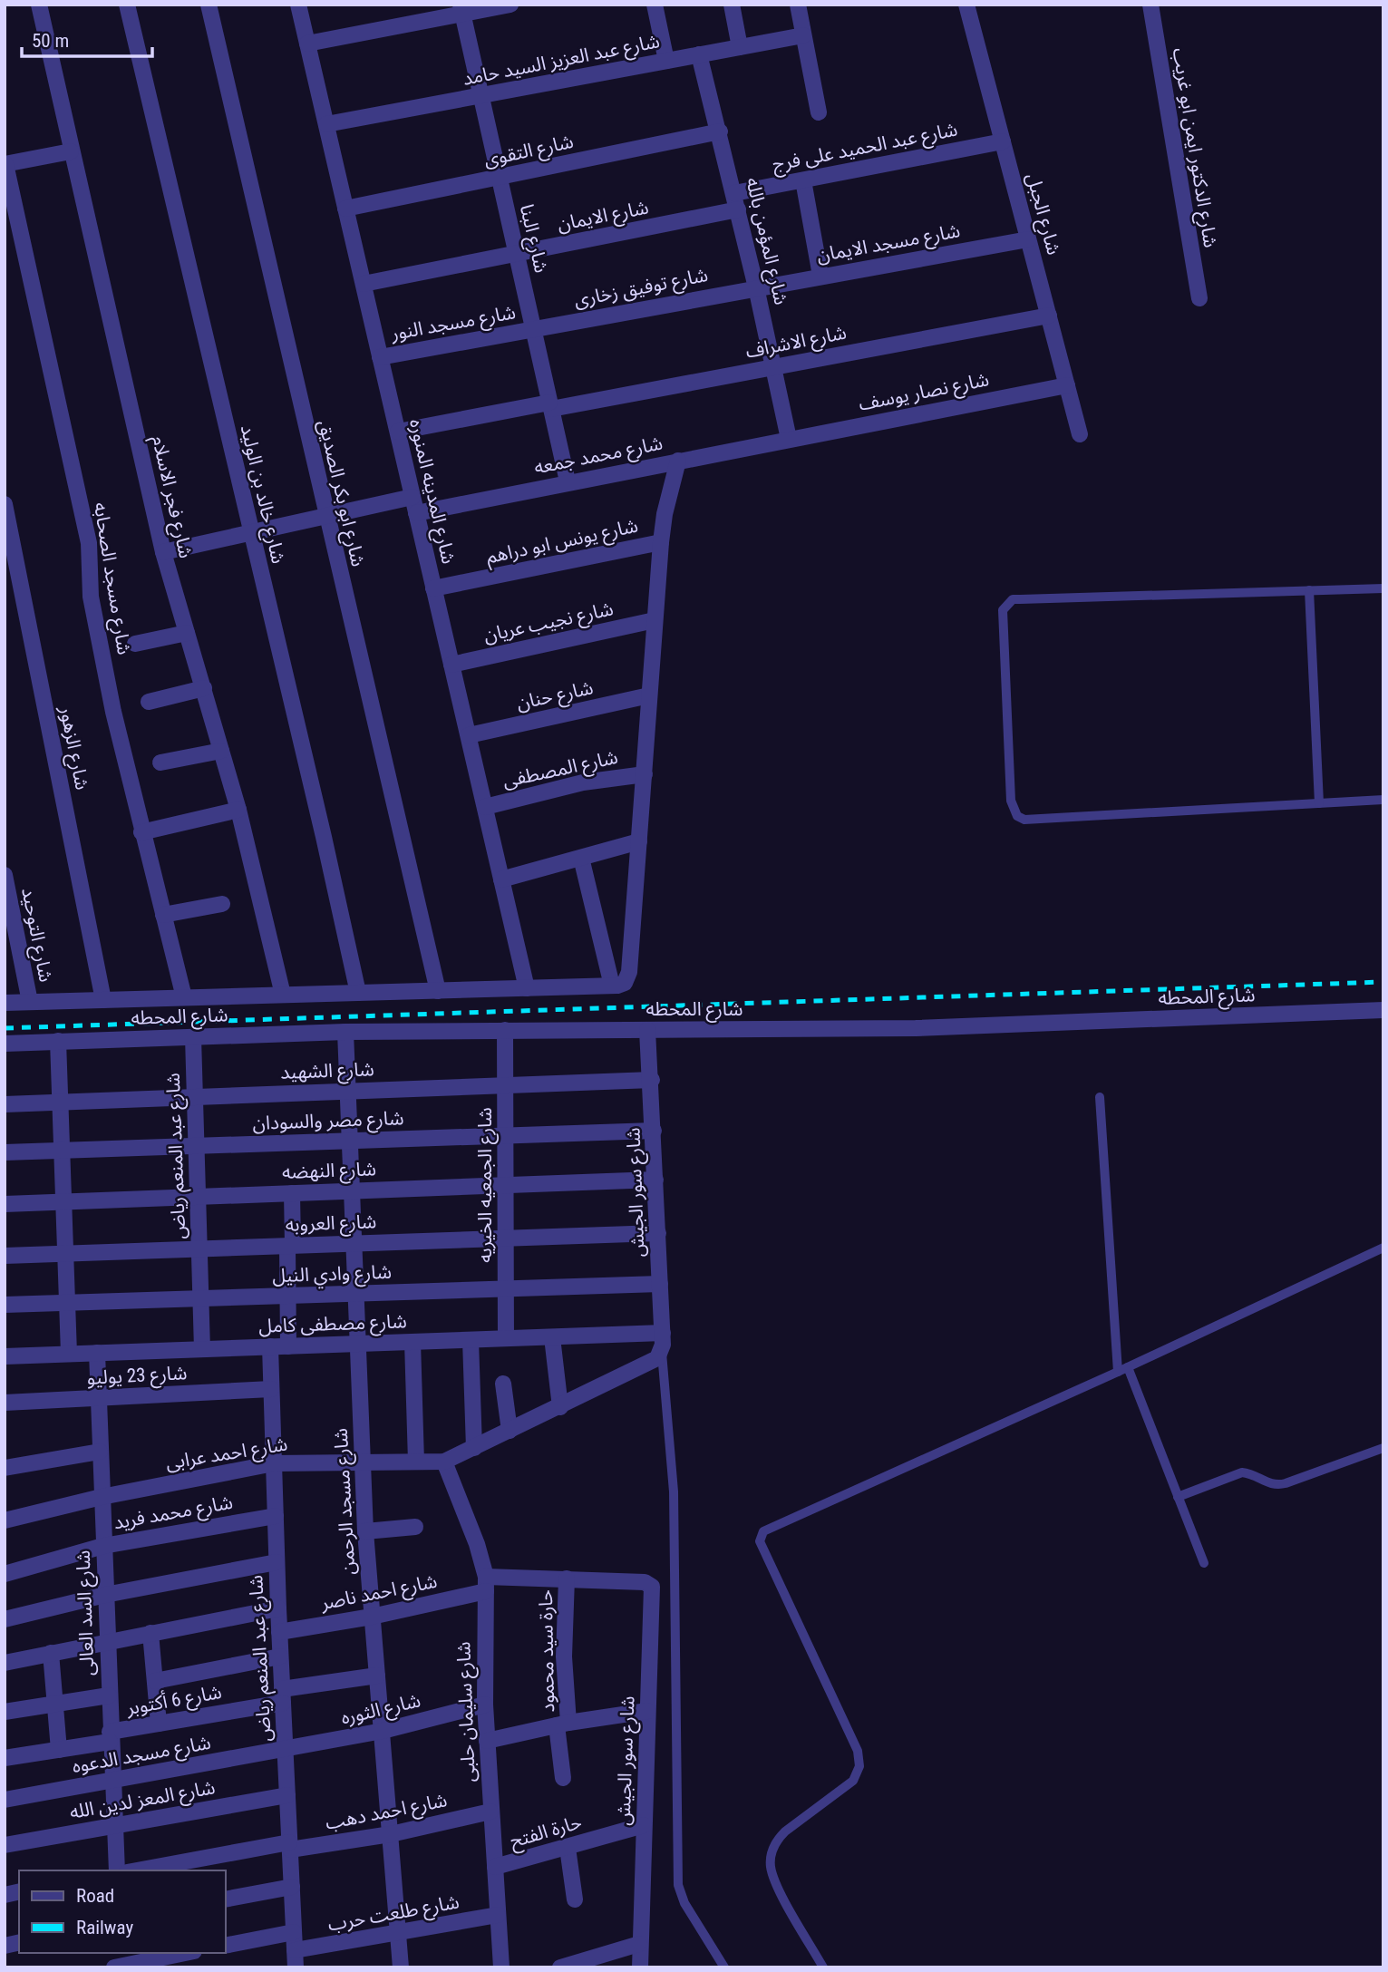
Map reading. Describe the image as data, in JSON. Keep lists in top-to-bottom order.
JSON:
{
  "streets": {
    "street": [
      "شارع عبد العزيز السيد حامد",
      "شارع عبد الحميد على فرج",
      "شارع الدكتور ايمن ابو غريب",
      "شارع التقوى",
      "شارع الجبل",
      "شارع الايمان",
      "شارع البنا",
      "شارع المؤمن بالله",
      "شارع مسجد الايمان",
      "شارع توفيق زخارى",
      "شارع مسجد النور",
      "شارع الاشراف",
      "شارع نصار يوسف",
      "شارع محمد جمعه",
      "شارع المدينه المنوره",
      "شارع ابو بكر الصديق",
      "شارع خالد بن الوليد",
      "شارع فجر الاسلام",
      "شارع يونس ابو دراهم",
      "شارع مسجد الصحابه",
      "شارع نجيب عريان",
      "شارع حنان",
      "شارع الزهور",
      "شارع المصطفى",
      "شارع التوحيد",
      "شارع المحطه",
      "شارع الشهيد",
      "شارع مصر والسودان",
      "شارع عبد المنعم رياض",
      "شارع النهضه",
      "شارع الجمعيه الخيريه",
      "شارع سور الجيش",
      "شارع العروبه",
      "شارع وادي النيل",
      "شارع مصطفى كامل",
      "شارع 23 يوليو",
      "شارع احمد عرابى",
      "شارع مسجد الرحمن",
      "شارع محمد فريد",
      "شارع احمد ناصر",
      "شارع السد العالى",
      "حارة سيد محمود",
      "شارع 6 أكتوبر",
      "شارع الثوره",
      "شارع سليمان حلبى",
      "شارع مسجد الدعوه",
      "شارع المعز لدين الله",
      "شارع احمد دهب",
      "حارة الفتح",
      "شارع طلعت حرب"
    ]
  },
  "crossings": [
    ["شارع عبد العزيز السيد حامد", "شارع البنا"],
    ["شارع عبد العزيز السيد حامد", "شارع المؤمن بالله"],
    ["شارع عبد العزيز السيد حامد", "شارع المدينه المنوره"],
    ["شارع عبد الحميد على فرج", "شارع الجبل"],
    ["شارع عبد الحميد على فرج", "شارع المؤمن بالله"],
    ["شارع التقوى", "شارع البنا"],
    ["شارع التقوى", "شارع المؤمن بالله"],
    ["شارع التقوى", "شارع المدينه المنوره"],
    ["شارع الجبل", "شارع مسجد الايمان"],
    ["شارع الجبل", "شارع الاشراف"],
    ["شارع الجبل", "شارع نصار يوسف"],
    ["شارع الايمان", "شارع البنا"],
    ["شارع الايمان", "شارع المؤمن بالله"],
    ["شارع الايمان", "شارع المدينه المنوره"],
    ["شارع البنا", "شارع توفيق زخارى"],
    ["شارع البنا", "شارع مسجد النور"],
    ["شارع البنا", "شارع الاشراف"],
    ["شارع البنا", "شارع محمد جمعه"],
    ["شارع المؤمن بالله", "شارع مسجد الايمان"],
    ["شارع المؤمن بالله", "شارع توفيق زخارى"],
    ["شارع المؤمن بالله", "شارع الاشراف"],
    ["شارع المؤمن بالله", "شارع نصار يوسف"],
    ["شارع المؤمن بالله", "شارع محمد جمعه"],
    ["شارع مسجد الايمان", "شارع توفيق زخارى"],
    ["شارع توفيق زخارى", "شارع مسجد النور"],
    ["شارع مسجد النور", "شارع المدينه المنوره"],
    ["شارع الاشراف", "شارع المدينه المنوره"],
    ["شارع نصار يوسف", "شارع محمد جمعه"],
    ["شارع محمد جمعه", "شارع المدينه المنوره"],
    ["شارع محمد جمعه", "شارع المحطه"],
    ["شارع المدينه المنوره", "شارع يونس ابو دراهم"],
    ["شارع المدينه المنوره", "شارع نجيب عريان"],
    ["شارع المدينه المنوره", "شارع حنان"],
    ["شارع المدينه المنوره", "شارع المصطفى"],
    ["شارع المدينه المنوره", "شارع المحطه"],
    ["شارع ابو بكر الصديق", "شارع المحطه"],
    ["شارع خالد بن الوليد", "شارع المحطه"],
    ["شارع فجر الاسلام", "شارع المحطه"],
    ["شارع يونس ابو دراهم", "شارع المحطه"],
    ["شارع مسجد الصحابه", "شارع المحطه"],
    ["شارع نجيب عريان", "شارع المحطه"],
    ["شارع حنان", "شارع المحطه"],
    ["شارع الزهور", "شارع المحطه"],
    ["شارع المصطفى", "شارع المحطه"],
    ["شارع التوحيد", "شارع المحطه"],
    ["شارع المحطه", "شارع عبد المنعم رياض"],
    ["شارع المحطه", "شارع الجمعيه الخيريه"],
    ["شارع المحطه", "شارع سور الجيش"],
    ["شارع المحطه", "شارع مسجد الرحمن"],
    ["شارع الشهيد", "شارع عبد المنعم رياض"],
    ["شارع الشهيد", "شارع الجمعيه الخيريه"],
    ["شارع الشهيد", "شارع سور الجيش"],
    ["شارع الشهيد", "شارع مسجد الرحمن"],
    ["شارع مصر والسودان", "شارع عبد المنعم رياض"],
    ["شارع مصر والسودان", "شارع الجمعيه الخيريه"],
    ["شارع مصر والسودان", "شارع سور الجيش"],
    ["شارع مصر والسودان", "شارع مسجد الرحمن"],
    ["شارع عبد المنعم رياض", "شارع النهضه"],
    ["شارع عبد المنعم رياض", "شارع العروبه"],
    ["شارع عبد المنعم رياض", "شارع وادي النيل"],
    ["شارع عبد المنعم رياض", "شارع مصطفى كامل"],
    ["شارع عبد المنعم رياض", "شارع 23 يوليو"],
    ["شارع عبد المنعم رياض", "شارع احمد عرابى"],
    ["شارع عبد المنعم رياض", "شارع محمد فريد"],
    ["شارع عبد المنعم رياض", "شارع احمد ناصر"],
    ["شارع عبد المنعم رياض", "شارع 6 أكتوبر"],
    ["شارع عبد المنعم رياض", "شارع الثوره"],
    ["شارع عبد المنعم رياض", "شارع مسجد الدعوه"],
    ["شارع عبد المنعم رياض", "شارع المعز لدين الله"],
    ["شارع عبد المنعم رياض", "شارع احمد دهب"],
    ["شارع عبد المنعم رياض", "شارع طلعت حرب"],
    ["شارع النهضه", "شارع الجمعيه الخيريه"],
    ["شارع النهضه", "شارع سور الجيش"],
    ["شارع النهضه", "شارع مسجد الرحمن"],
    ["شارع الجمعيه الخيريه", "شارع العروبه"],
    ["شارع الجمعيه الخيريه", "شارع وادي النيل"],
    ["شارع الجمعيه الخيريه", "شارع مصطفى كامل"],
    ["شارع سور الجيش", "شارع العروبه"],
    ["شارع سور الجيش", "شارع وادي النيل"],
    ["شارع سور الجيش", "شارع مصطفى كامل"],
    ["شارع سور الجيش", "شارع احمد عرابى"],
    ["شارع سور الجيش", "شارع احمد ناصر"],
    ["شارع سور الجيش", "حارة الفتح"],
    ["شارع العروبه", "شارع مسجد الرحمن"],
    ["شارع وادي النيل", "شارع مسجد الرحمن"],
    ["شارع مصطفى كامل", "شارع مسجد الرحمن"],
    ["شارع مصطفى كامل", "شارع السد العالى"],
    ["شارع 23 يوليو", "شارع السد العالى"],
    ["شارع احمد عرابى", "شارع مسجد الرحمن"],
    ["شارع احمد عرابى", "شارع السد العالى"],
    ["شارع احمد عرابى", "شارع سليمان حلبى"],
    ["شارع مسجد الرحمن", "شارع احمد ناصر"],
    ["شارع مسجد الرحمن", "شارع 6 أكتوبر"],
    ["شارع مسجد الرحمن", "شارع الثوره"],
    ["شارع مسجد الرحمن", "شارع احمد دهب"],
    ["شارع مسجد الرحمن", "شارع طلعت حرب"],
    ["شارع محمد فريد", "شارع السد العالى"],
    ["شارع احمد ناصر", "حارة سيد محمود"],
    ["شارع احمد ناصر", "شارع سليمان حلبى"],
    ["شارع السد العالى", "شارع 6 أكتوبر"],
    ["شارع السد العالى", "شارع مسجد الدعوه"],
    ["شارع السد العالى", "شارع المعز لدين الله"],
    ["شارع الثوره", "شارع سليمان حلبى"],
    ["شارع الثوره", "شارع مسجد الدعوه"],
    ["شارع سليمان حلبى", "شارع احمد دهب"],
    ["شارع سليمان حلبى", "حارة الفتح"],
    ["شارع سليمان حلبى", "شارع طلعت حرب"]
  ],
  "legend": ["Road", "Railway"],
  "scale_bar": "50 m"
}
